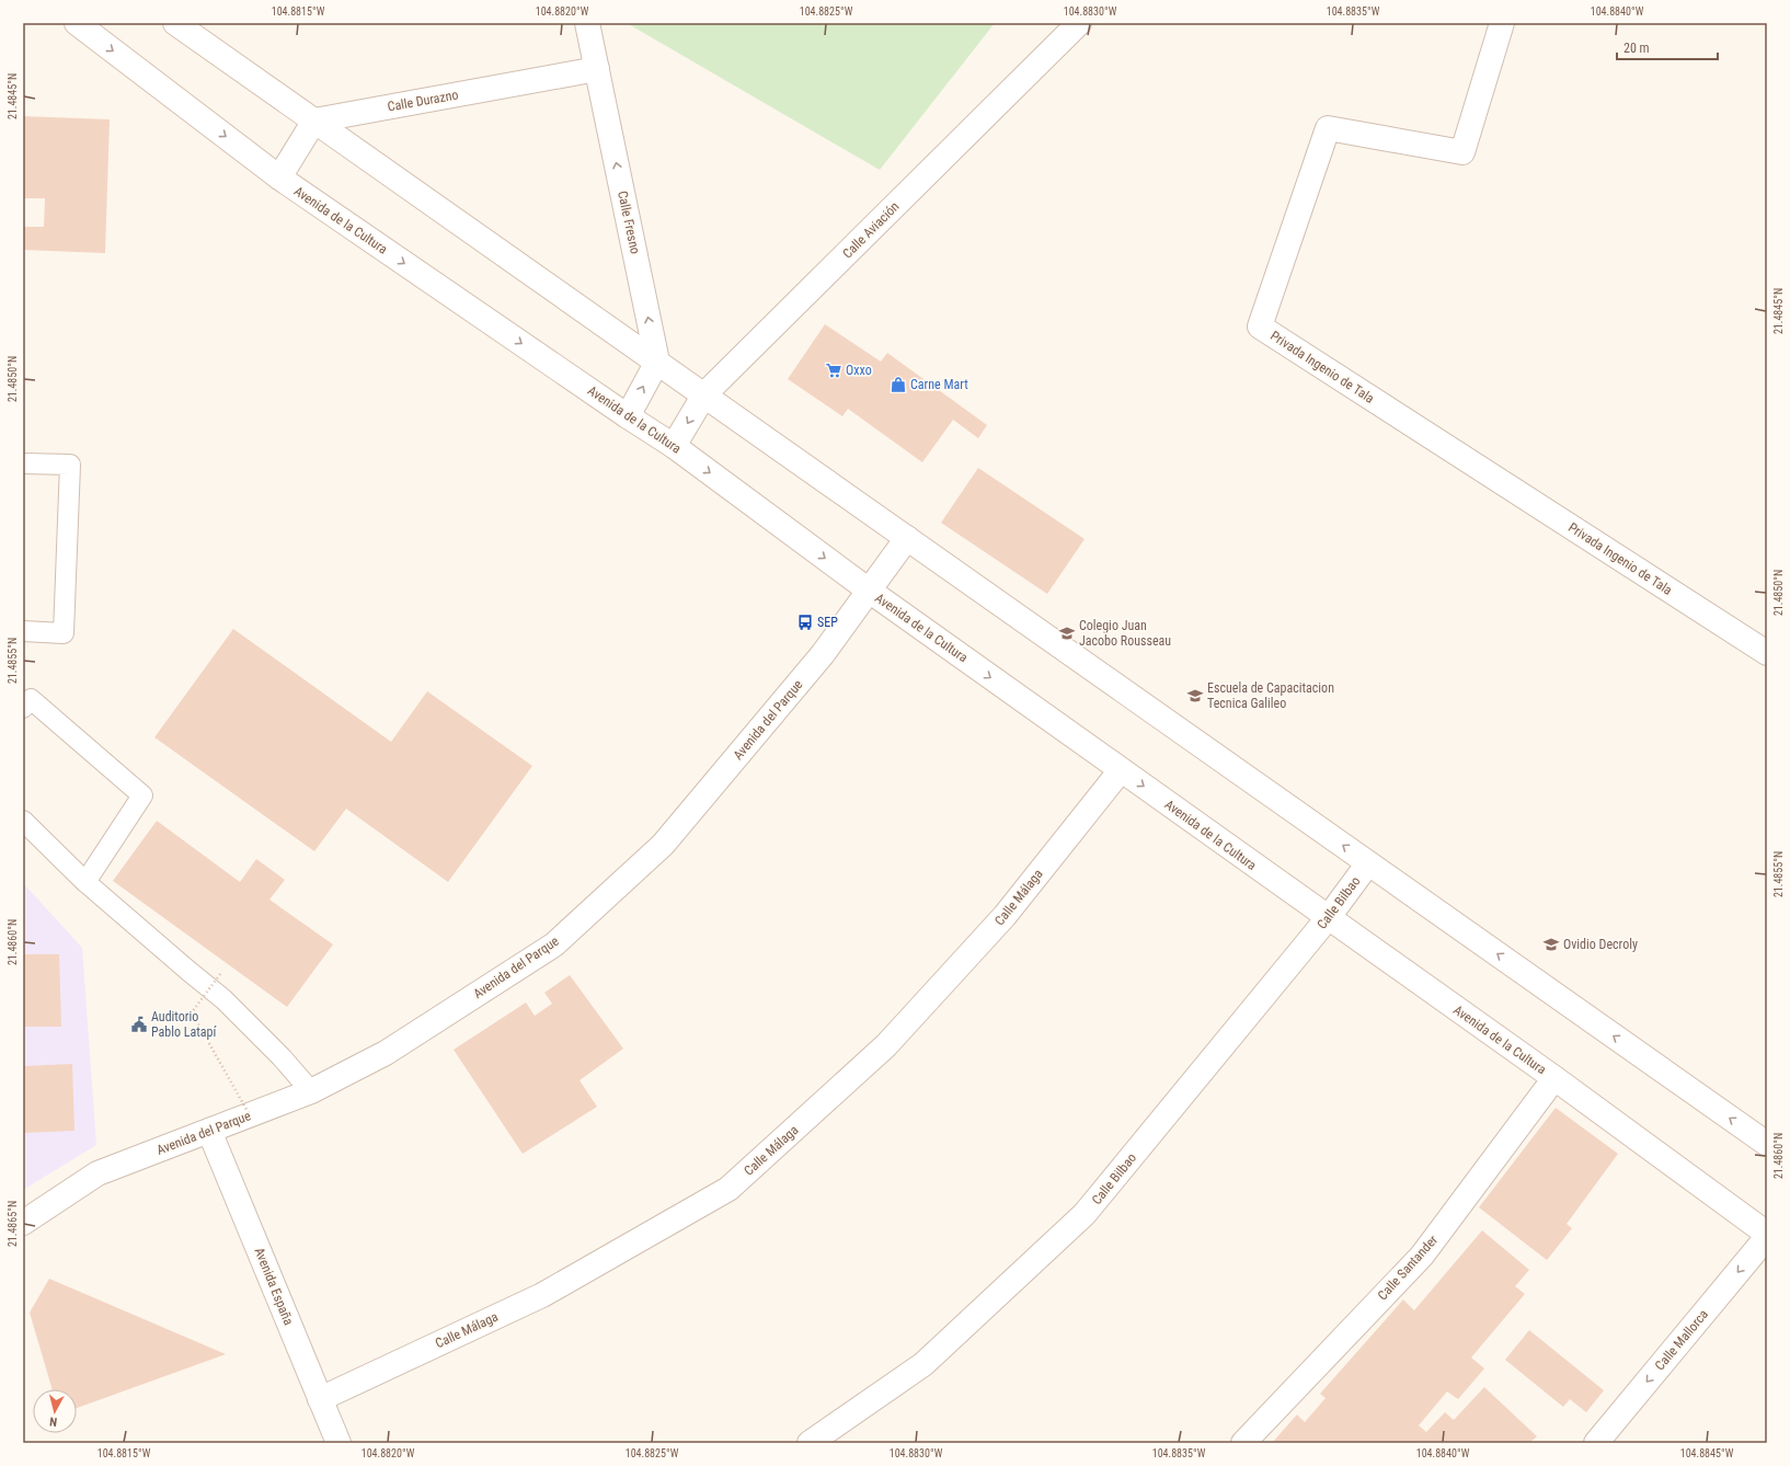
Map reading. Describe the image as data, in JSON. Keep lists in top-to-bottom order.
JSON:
{
  "streets": {
    "street": [
      "Calle Durazno",
      "Avenida de la Cultura",
      "Calle Fresno",
      "Calle Aviación",
      "Privada Ingenio de Tala",
      "Avenida del Parque",
      "Calle Málaga",
      "Calle Bilbao",
      "Calle Santander",
      "Avenida España",
      "Calle Mallorca"
    ]
  },
  "crossings": [
    ["Calle Durazno", "Calle Fresno"],
    ["Avenida de la Cultura", "Calle Aviación"],
    ["Avenida de la Cultura", "Avenida del Parque"],
    ["Avenida de la Cultura", "Calle Málaga"],
    ["Avenida de la Cultura", "Calle Bilbao"],
    ["Avenida de la Cultura", "Calle Santander"],
    ["Avenida del Parque", "Avenida España"],
    ["Calle Málaga", "Avenida España"]
  ],
  "one_way": ["Calle Fresno", "Calle Mallorca"],
  "places": {
    "supermarket": ["Oxxo"],
    "shop": ["Carne Mart"],
    "bus stop": ["SEP"],
    "school or university": ["Colegio Juan Jacobo Rousseau", "Escuela de Capacitacion Tecnica Galileo", "Ovidio Decroly"],
    "public building": ["Auditorio Pablo Latapí"]
  },
  "scale_bar": "20 m",
  "north": "bottom",
  "coordinates": [
    "104.8815°W",
    "104.8820°W",
    "104.8825°W",
    "104.8830°W",
    "104.8835°W",
    "104.8840°W",
    "21.4845°N",
    "21.4850°N",
    "21.4855°N",
    "21.4860°N",
    "21.4865°N",
    "104.8845°W"
  ]
}
